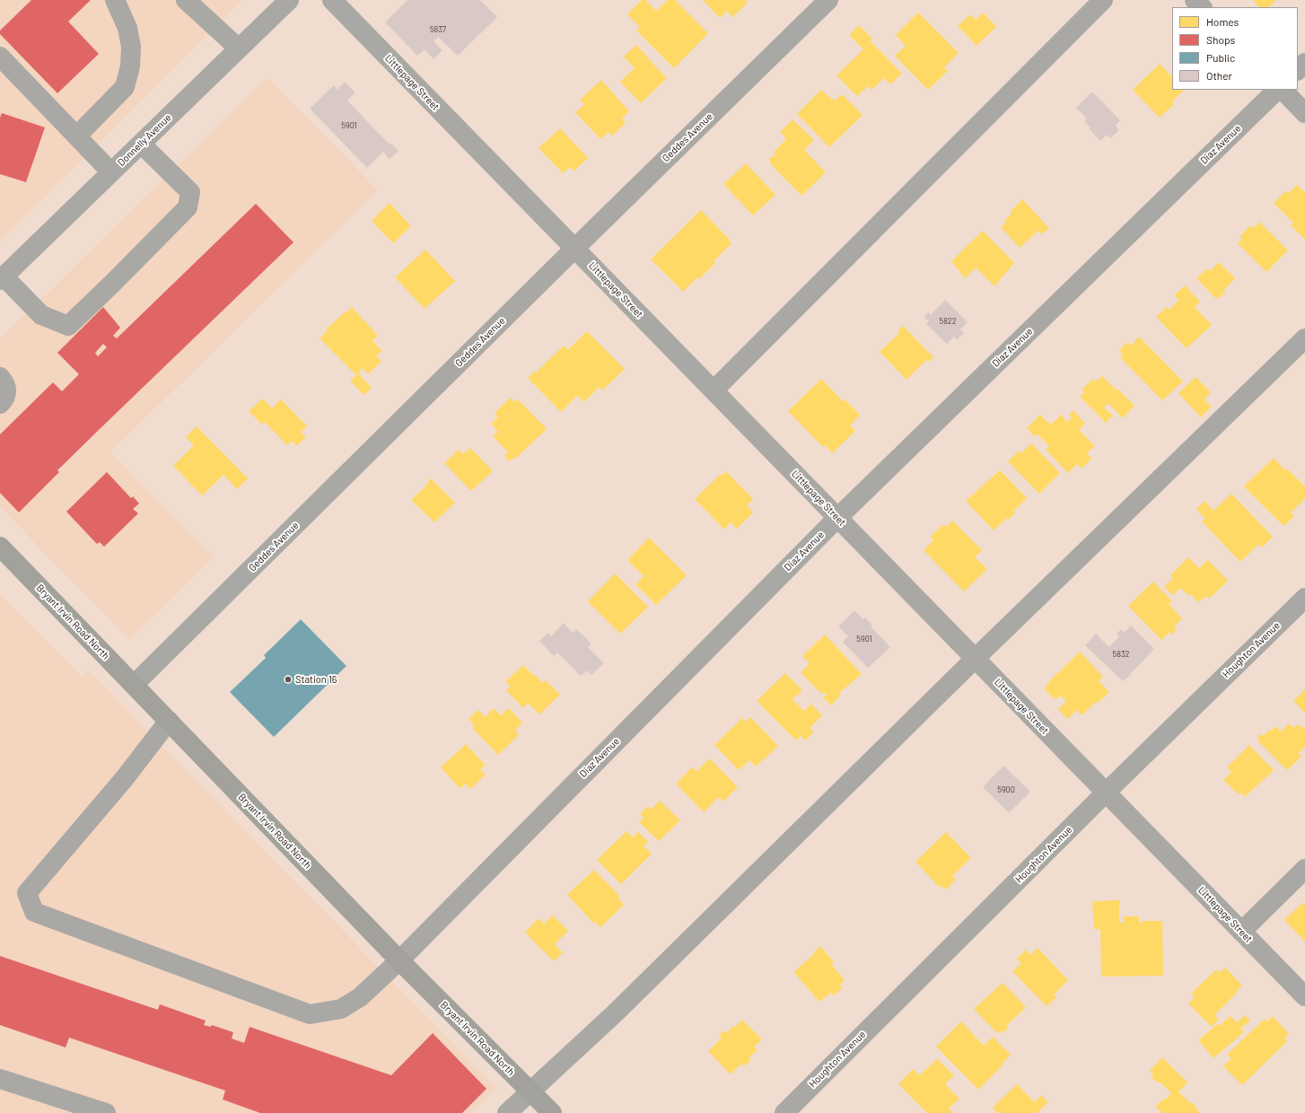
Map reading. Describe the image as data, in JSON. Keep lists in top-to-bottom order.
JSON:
{
  "streets": {
    "main road": ["Bryant Irvin Road North"],
    "street": [
      "Littlepage Street",
      "Geddes Avenue",
      "Donnelly Avenue",
      "Diaz Avenue",
      "Houghton Avenue"
    ]
  },
  "crossings": [
    ["Littlepage Street", "Geddes Avenue"],
    ["Littlepage Street", "Diaz Avenue"],
    ["Littlepage Street", "Houghton Avenue"],
    ["Geddes Avenue", "Bryant Irvin Road North"],
    ["Diaz Avenue", "Bryant Irvin Road North"]
  ],
  "places": ["Station 16"],
  "house_numbers": [
    "5837",
    "5901",
    "5822",
    "5901",
    "5832",
    "5900"
  ],
  "legend": [
    "Homes",
    "Shops",
    "Public",
    "Other"
  ]
}
